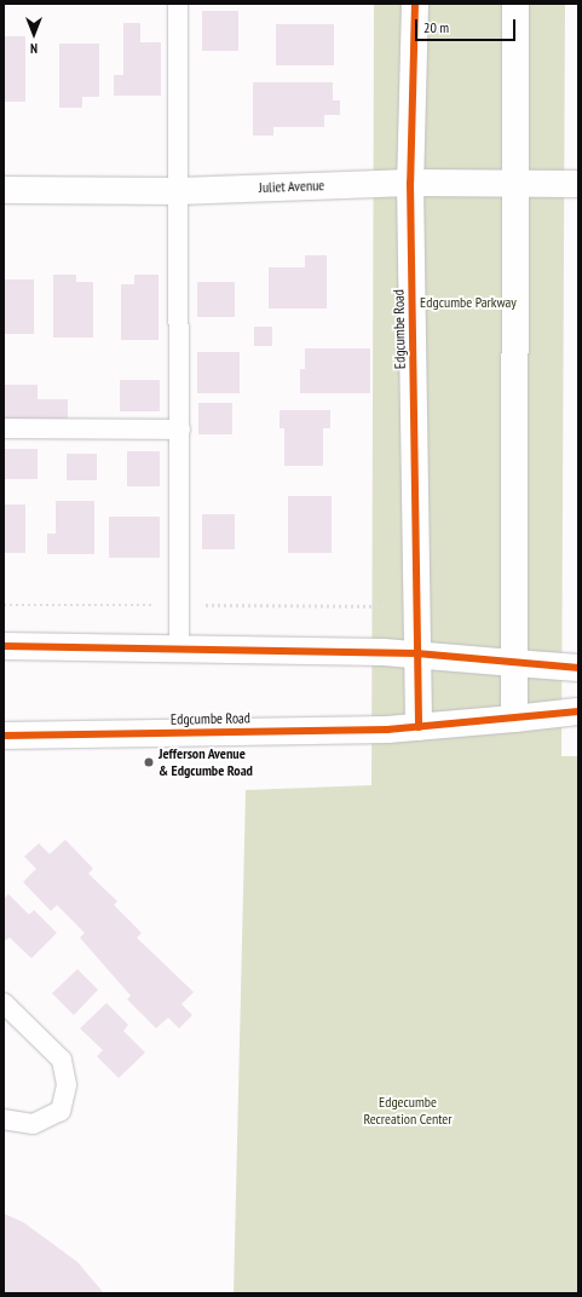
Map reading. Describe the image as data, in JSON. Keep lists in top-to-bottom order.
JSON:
{
  "streets": {
    "street": ["Juliet Avenue", "Edgcumbe Road"]
  },
  "crossings": [
    ["Juliet Avenue", "Edgcumbe Road"]
  ],
  "parks": ["Edgcumbe Parkway", "Edgecumbe Recreation Center"],
  "places": ["Jefferson Avenue & Edgcumbe Road"],
  "scale_bar": "20 m",
  "north": "bottom"
}
